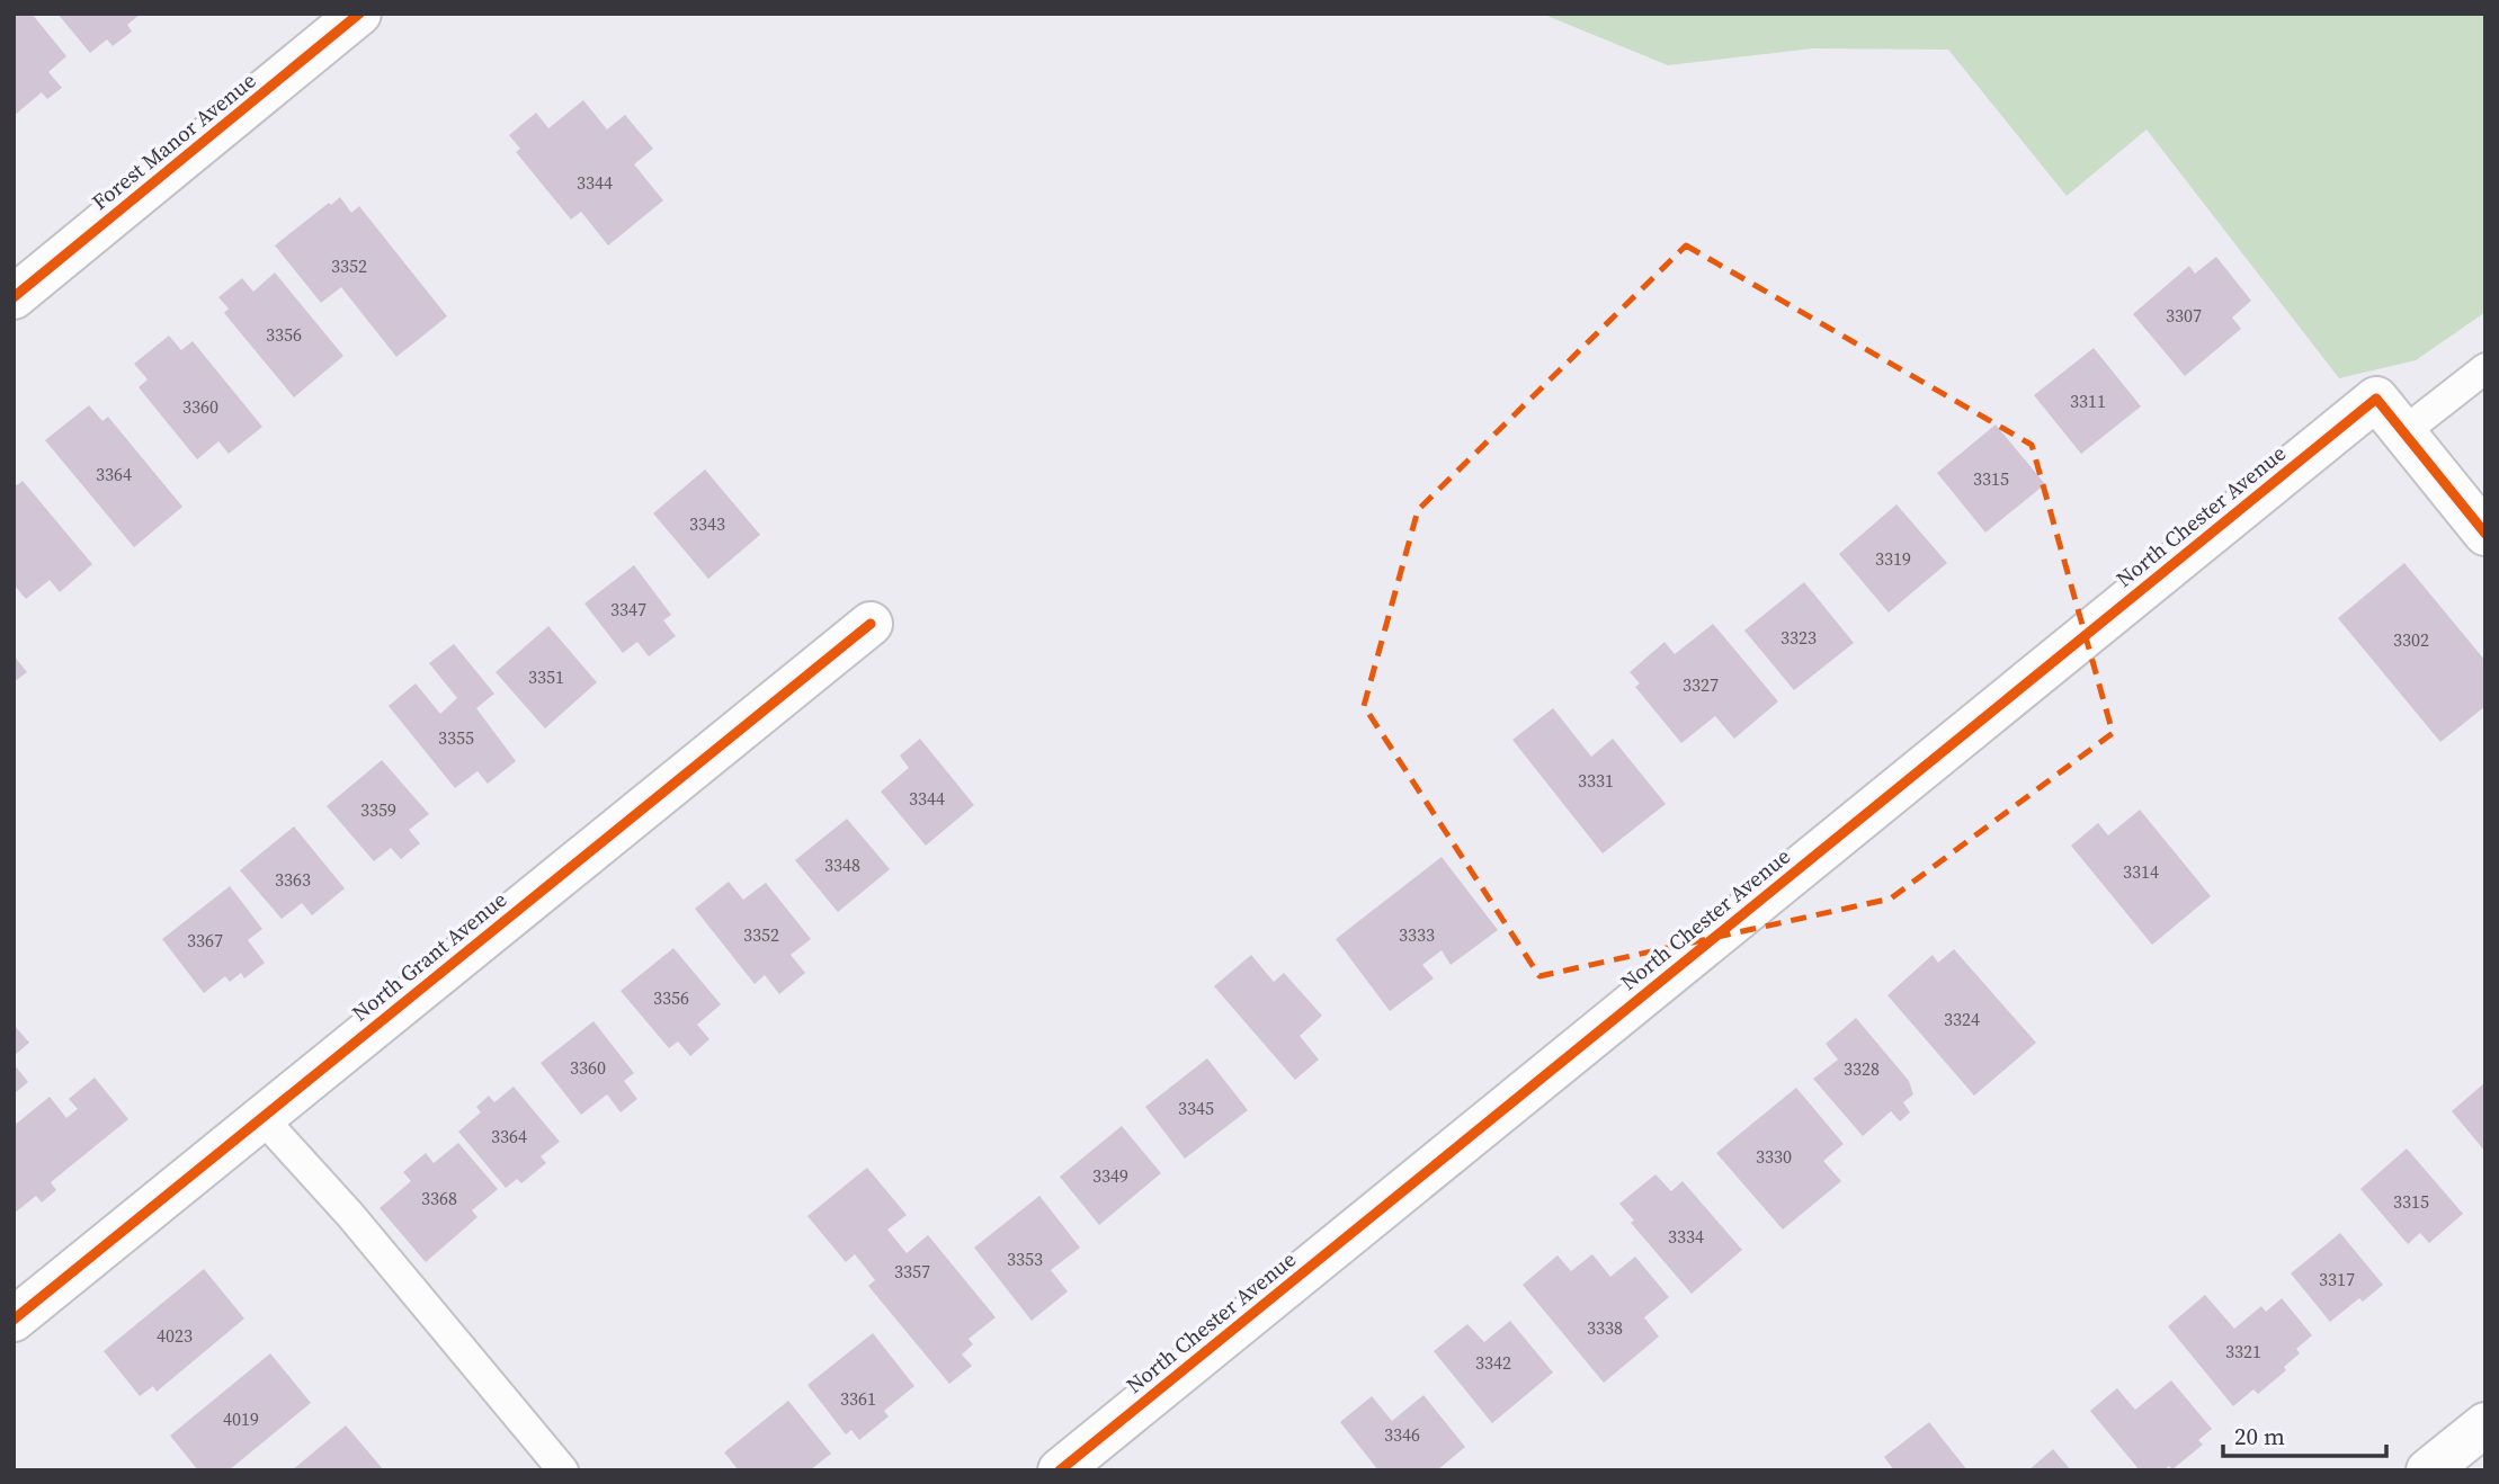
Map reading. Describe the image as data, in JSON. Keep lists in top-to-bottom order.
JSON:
{
  "streets": {
    "street": ["Forest Manor Avenue", "North Chester Avenue", "North Grant Avenue"]
  },
  "house_numbers": [
    "3344",
    "3352",
    "3307",
    "3356",
    "3311",
    "3360",
    "3364",
    "3315",
    "3343",
    "3319",
    "3347",
    "3323",
    "3302",
    "3351",
    "3327",
    "3355",
    "3331",
    "3344",
    "3359",
    "3348",
    "3314",
    "3363",
    "3352",
    "3333",
    "3367",
    "3356",
    "3324",
    "3360",
    "3328",
    "3345",
    "3364",
    "3330",
    "3349",
    "3368",
    "3315",
    "3334",
    "3353",
    "3357",
    "3317",
    "3338",
    "4023",
    "3321",
    "3342",
    "3361",
    "4019",
    "3346"
  ],
  "scale_bar": "20 m"
}
